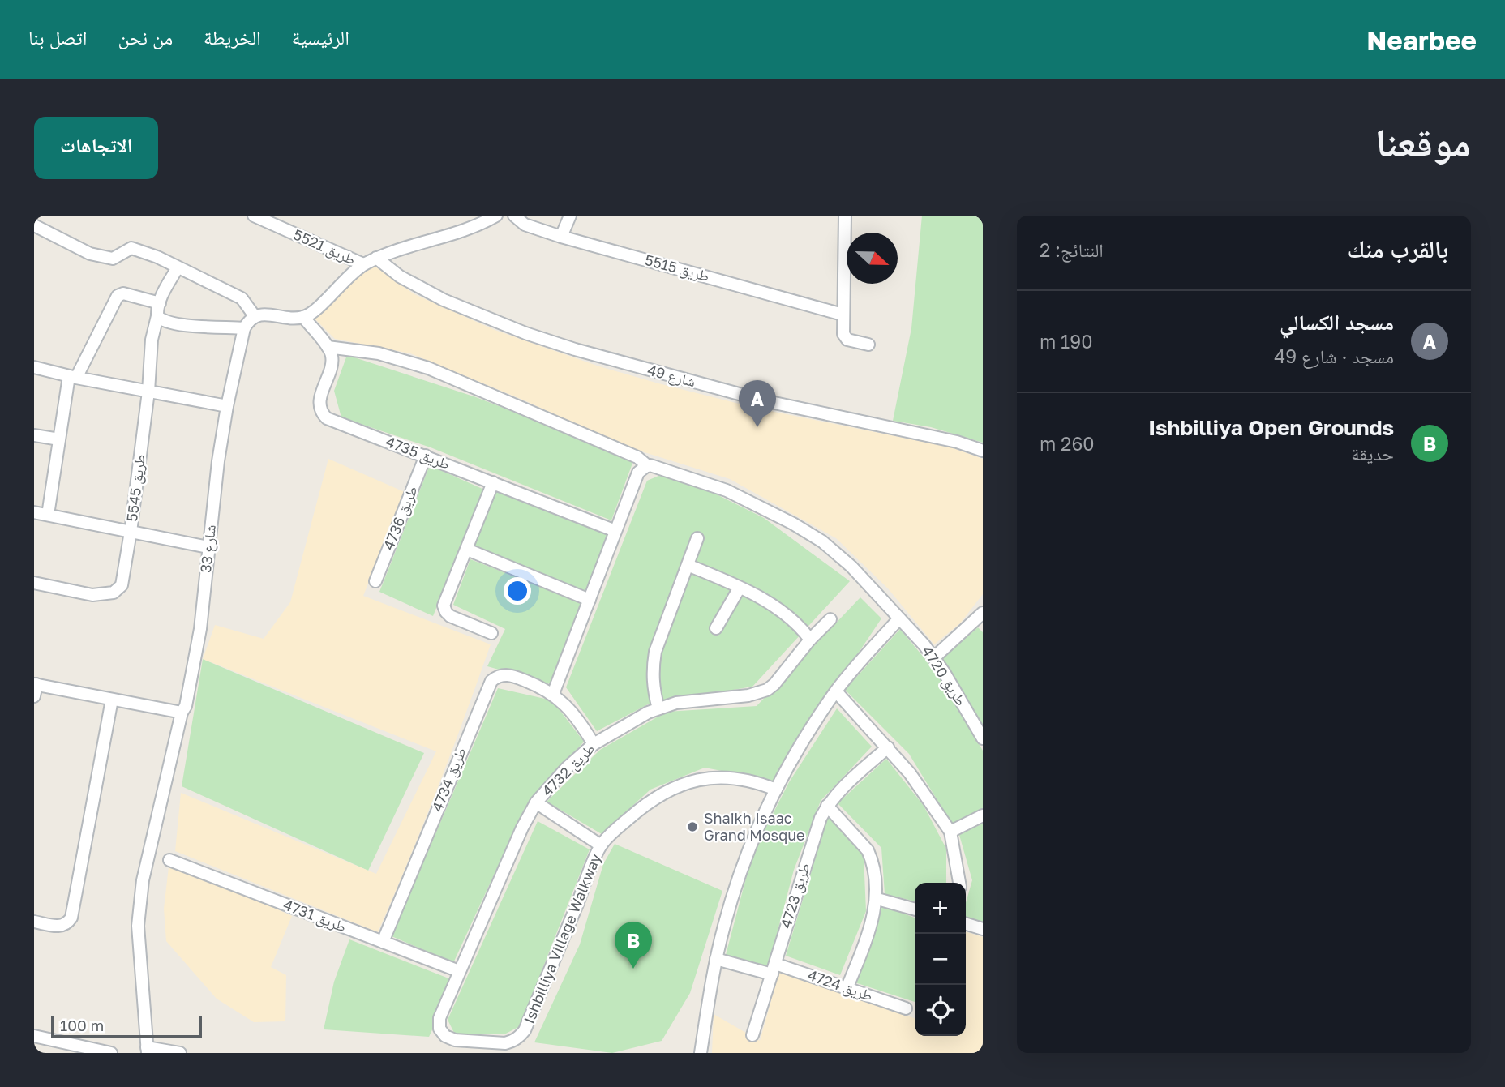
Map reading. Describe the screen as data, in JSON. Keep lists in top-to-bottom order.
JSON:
{
  "streets": {
    "street": [
      "طريق 5521",
      "طريق 5515",
      "شارع 49",
      "طريق 4735",
      "طريق 5545",
      "طريق 4736",
      "شارع 33",
      "طريق 4720",
      "طريق 4732",
      "طريق 4734",
      "طريق 4723",
      "طريق 4731",
      "Ishbilliya Village Walkway",
      "طريق 4724"
    ]
  },
  "crossings": [
    ["طريق 4735", "طريق 4736"],
    ["طريق 4732", "طريق 4734"],
    ["طريق 4732", "طريق 4731"],
    ["طريق 4732", "Ishbilliya Village Walkway"],
    ["طريق 4734", "طريق 4731"],
    ["طريق 4723", "طريق 4724"]
  ],
  "places": ["Shaikh Isaac Grand Mosque"],
  "scale_bar": "100 m",
  "north": "right",
  "page": {
    "header": "Nearbee",
    "nav": [
      "الرئيسية",
      "الخريطة",
      "من نحن",
      "اتصل بنا"
    ],
    "title": "موقعنا",
    "buttons": "الاتجاهات",
    "heading": ["بالقرب منك", "النتائج: 2"],
    "list": [
      {
        "mark": "A",
        "name": "مسجد الكسالي",
        "note": "مسجد · شارع 49",
        "value": "190 m"
      },
      {
        "mark": "B",
        "name": "Ishbilliya Open Grounds",
        "note": "حديقة",
        "value": "260 m"
      }
    ],
    "pins": ["A", "B"],
    "map_buttons": ["+", "−"],
    "scale": "100 m"
  }
}
